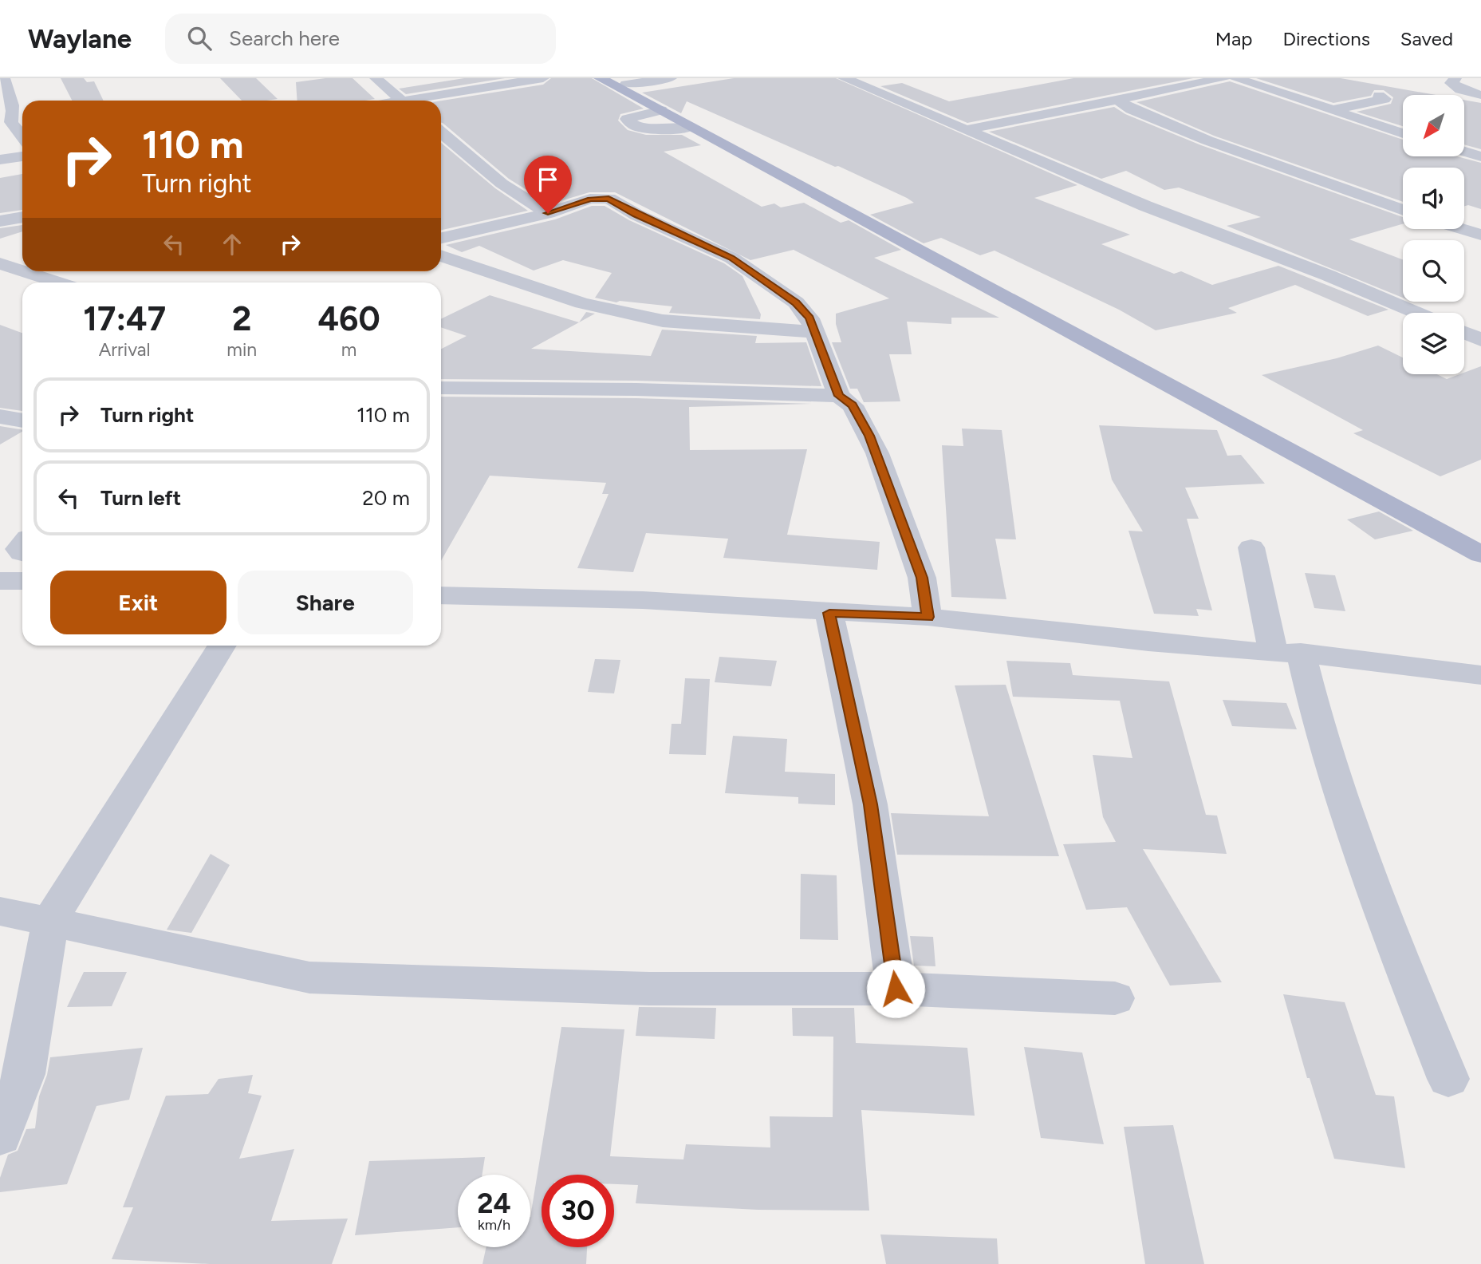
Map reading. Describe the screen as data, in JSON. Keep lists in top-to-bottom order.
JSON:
{
  "north": "bottom left",
  "page": {
    "header": "Waylane",
    "search": "Search here",
    "nav": ["Map", "Directions", "Saved"],
    "turn": ["110 m", "Turn right"],
    "eta": [
      "17:47",
      "Arrival",
      "2",
      "min",
      "460",
      "m"
    ],
    "list": [
      {
        "name": "Turn right",
        "value": "110 m"
      },
      {
        "name": "Turn left",
        "value": "20 m"
      }
    ],
    "buttons": ["Exit", "Share"],
    "speed": "24 km/h",
    "limit": "30"
  }
}
